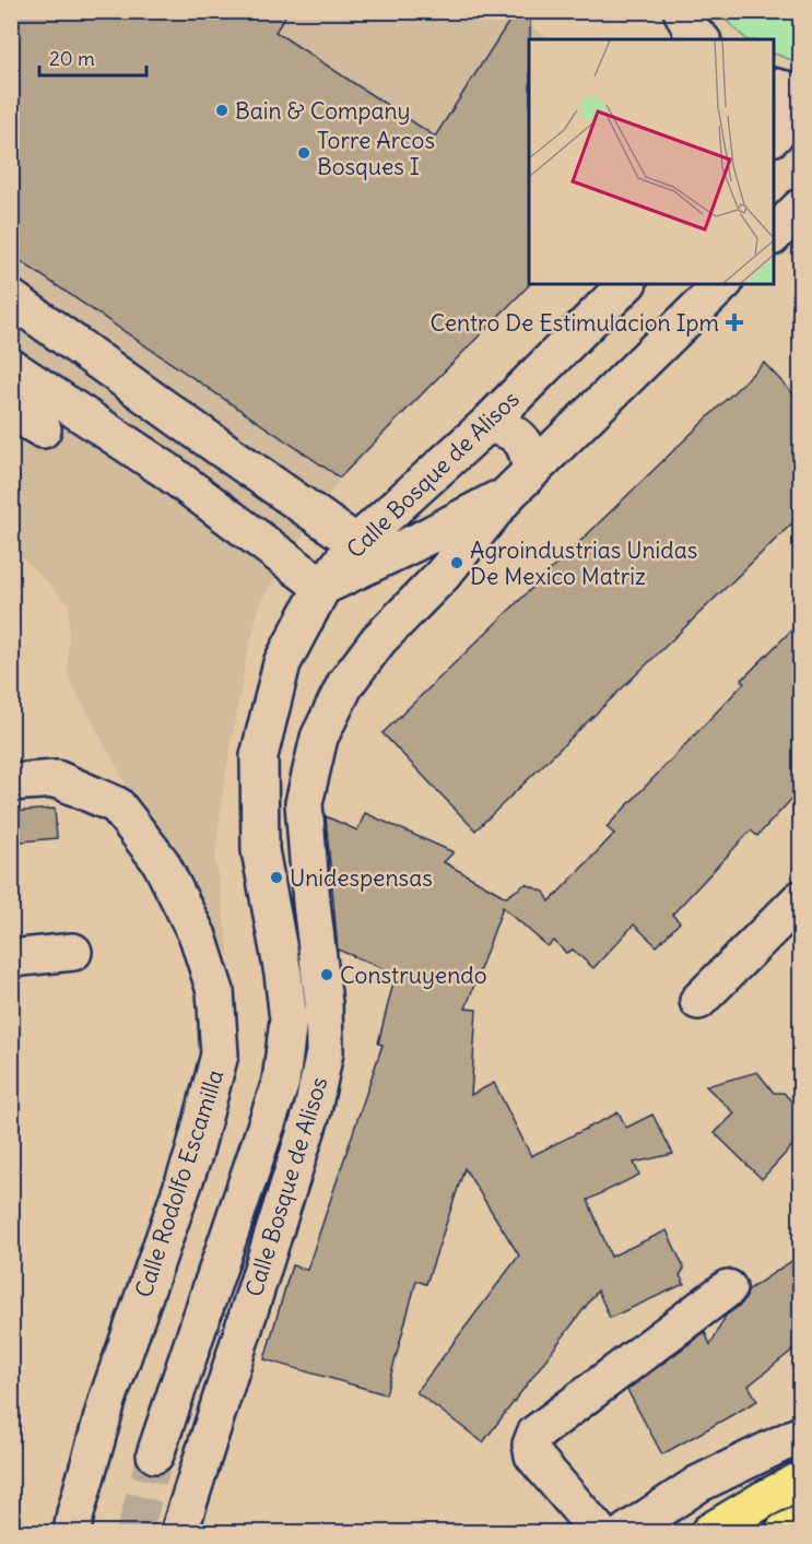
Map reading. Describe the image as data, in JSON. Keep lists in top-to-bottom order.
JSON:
{
  "streets": {
    "street": ["Calle Bosque de Alisos", "Calle Rodolfo Escamilla"]
  },
  "places": {
    "other": [
      "Bain & Company",
      "Torre Arcos Bosques I",
      "Agroindustrias Unidas De Mexico Matriz",
      "Unidespensas",
      "Construyendo"
    ],
    "health": ["Centro De Estimulacion Ipm"]
  },
  "scale_bar": "20 m"
}
